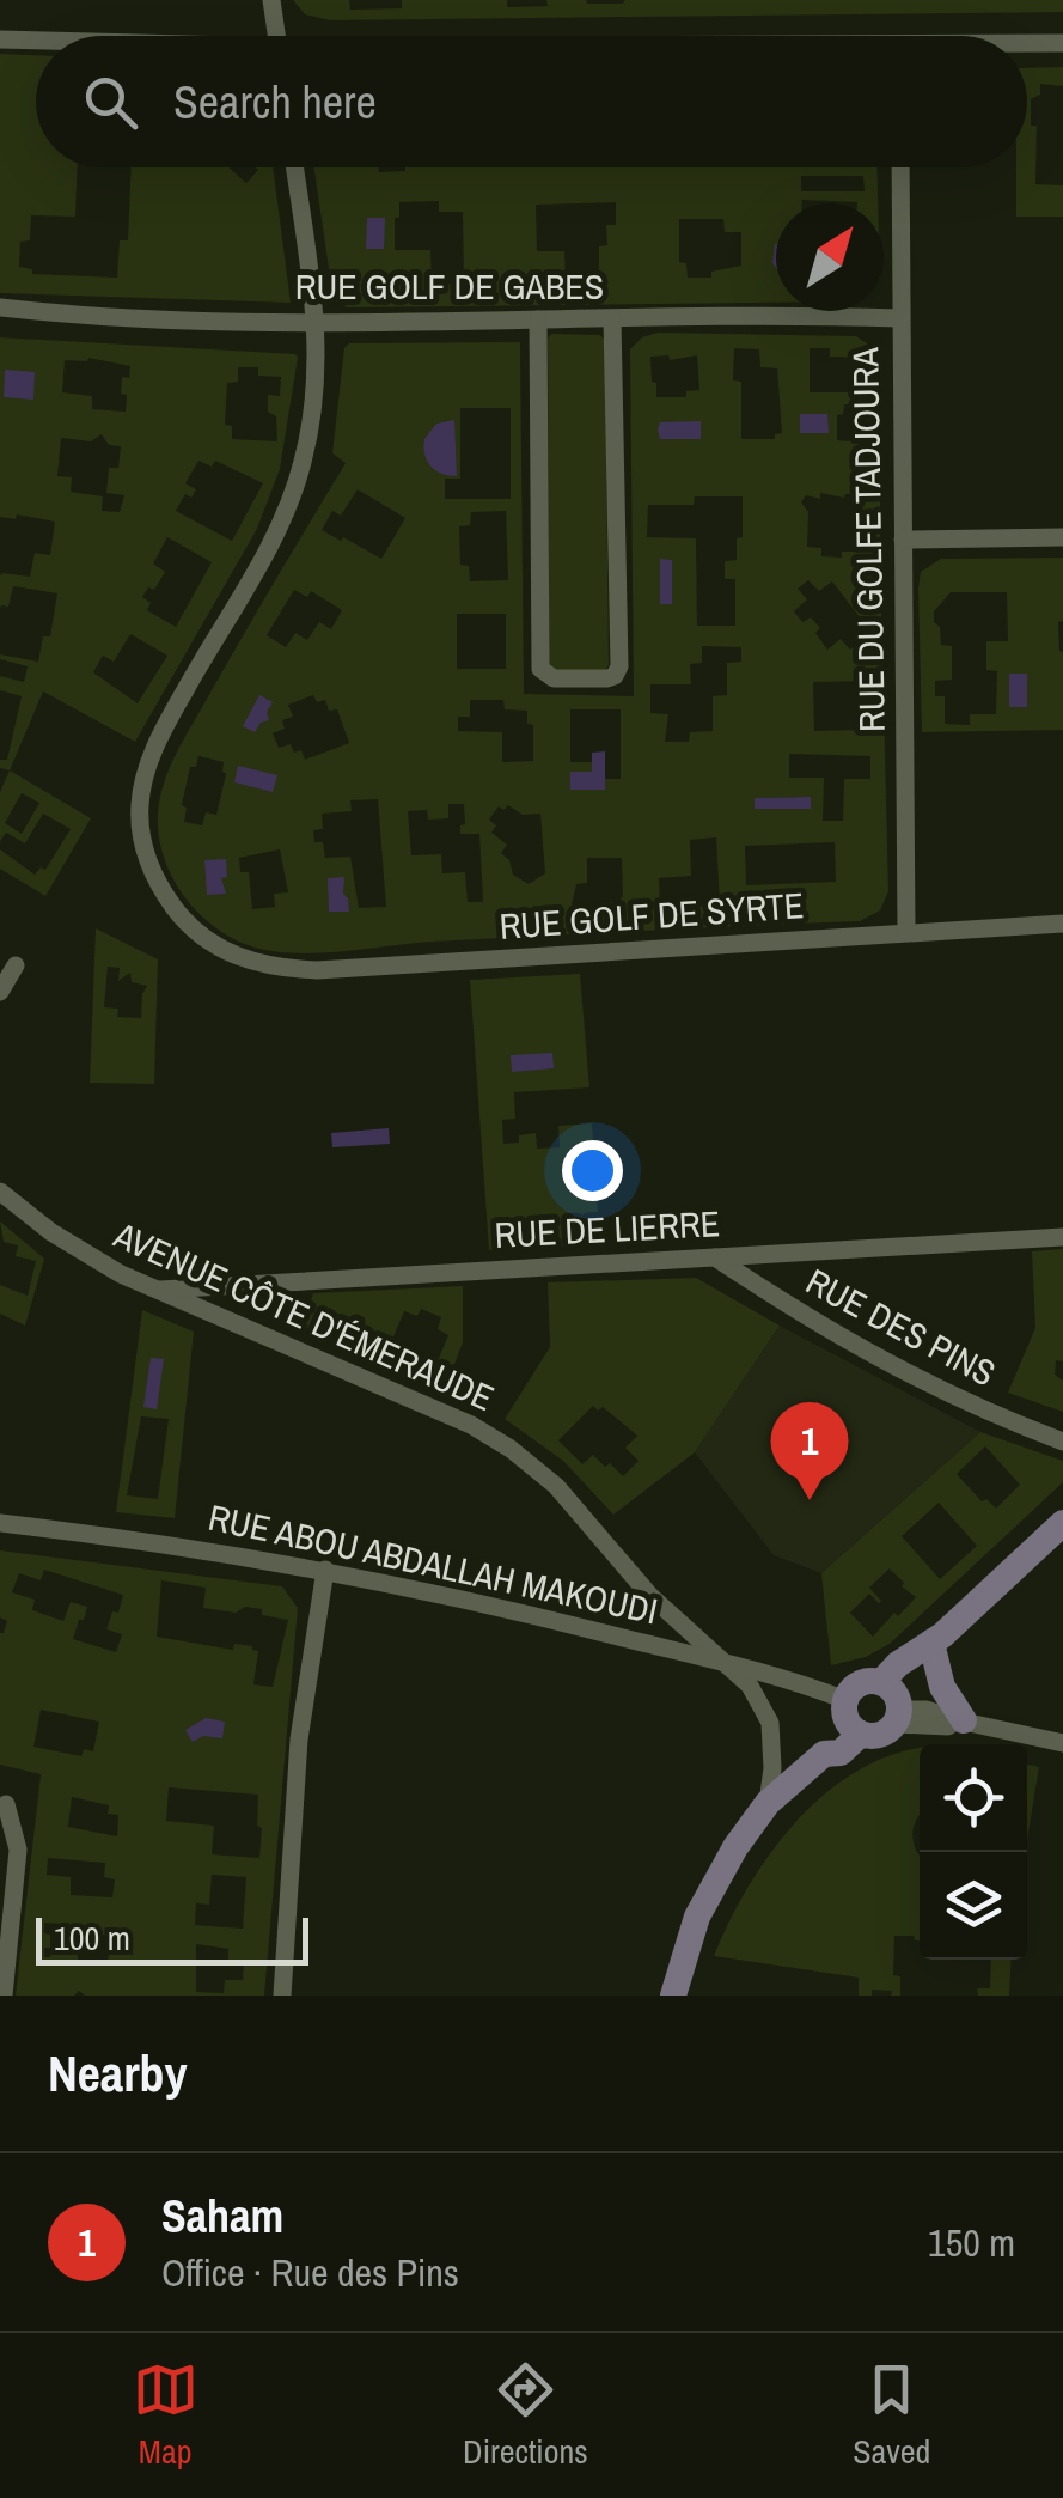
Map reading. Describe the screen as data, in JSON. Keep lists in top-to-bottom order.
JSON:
{
  "streets": {
    "street": [
      "RUE GOLF DE GABES",
      "RUE DU GOLFE TADJOURA",
      "RUE GOLF DE SYRTE",
      "RUE DE LIERRE",
      "AVENUE CÔTE D'ÉMERAUDE",
      "RUE DES PINS",
      "RUE ABOU ABDALLAH MAKOUDI"
    ]
  },
  "crossings": [
    ["RUE GOLF DE GABES", "RUE DU GOLFE TADJOURA"],
    ["RUE GOLF DE GABES", "RUE GOLF DE SYRTE"],
    ["RUE DU GOLFE TADJOURA", "RUE GOLF DE SYRTE"],
    ["RUE DE LIERRE", "AVENUE CÔTE D'ÉMERAUDE"],
    ["RUE DE LIERRE", "RUE DES PINS"],
    ["AVENUE CÔTE D'ÉMERAUDE", "RUE ABOU ABDALLAH MAKOUDI"]
  ],
  "scale_bar": "100 m",
  "north": "top right",
  "page": {
    "search": "Search here",
    "pins": "1",
    "scale": "100 m",
    "heading": "Nearby",
    "list": [
      {
        "mark": "1",
        "name": "Saham",
        "note": "Office · Rue des Pins",
        "value": "150 m"
      }
    ],
    "nav": ["Map", "Directions", "Saved"]
  }
}
